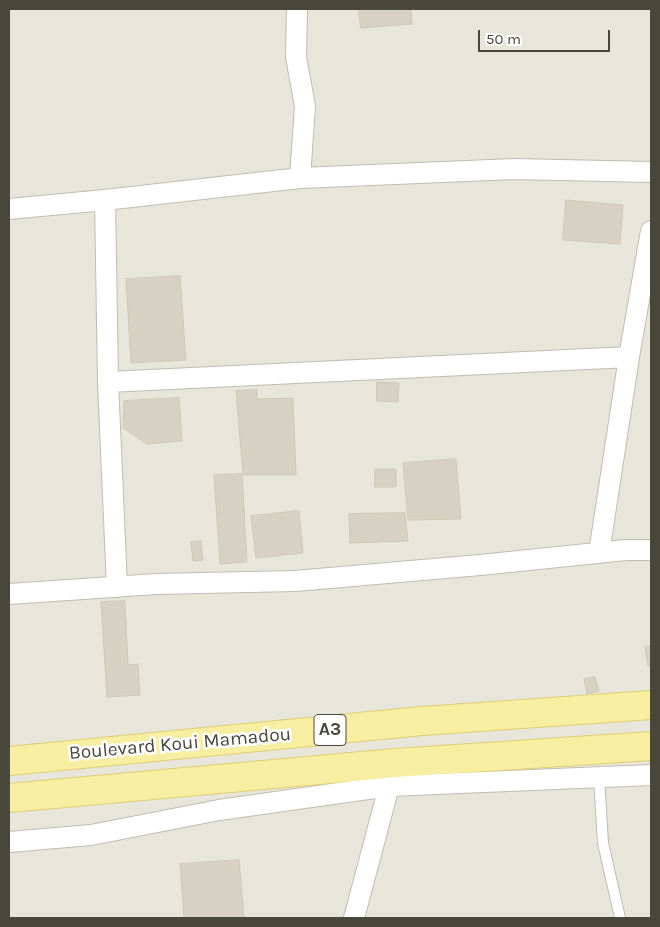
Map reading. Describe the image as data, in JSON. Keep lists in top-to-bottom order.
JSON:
{
  "streets": {
    "main road": ["A3", "Boulevard Koui Mamadou"]
  },
  "scale_bar": "50 m"
}
